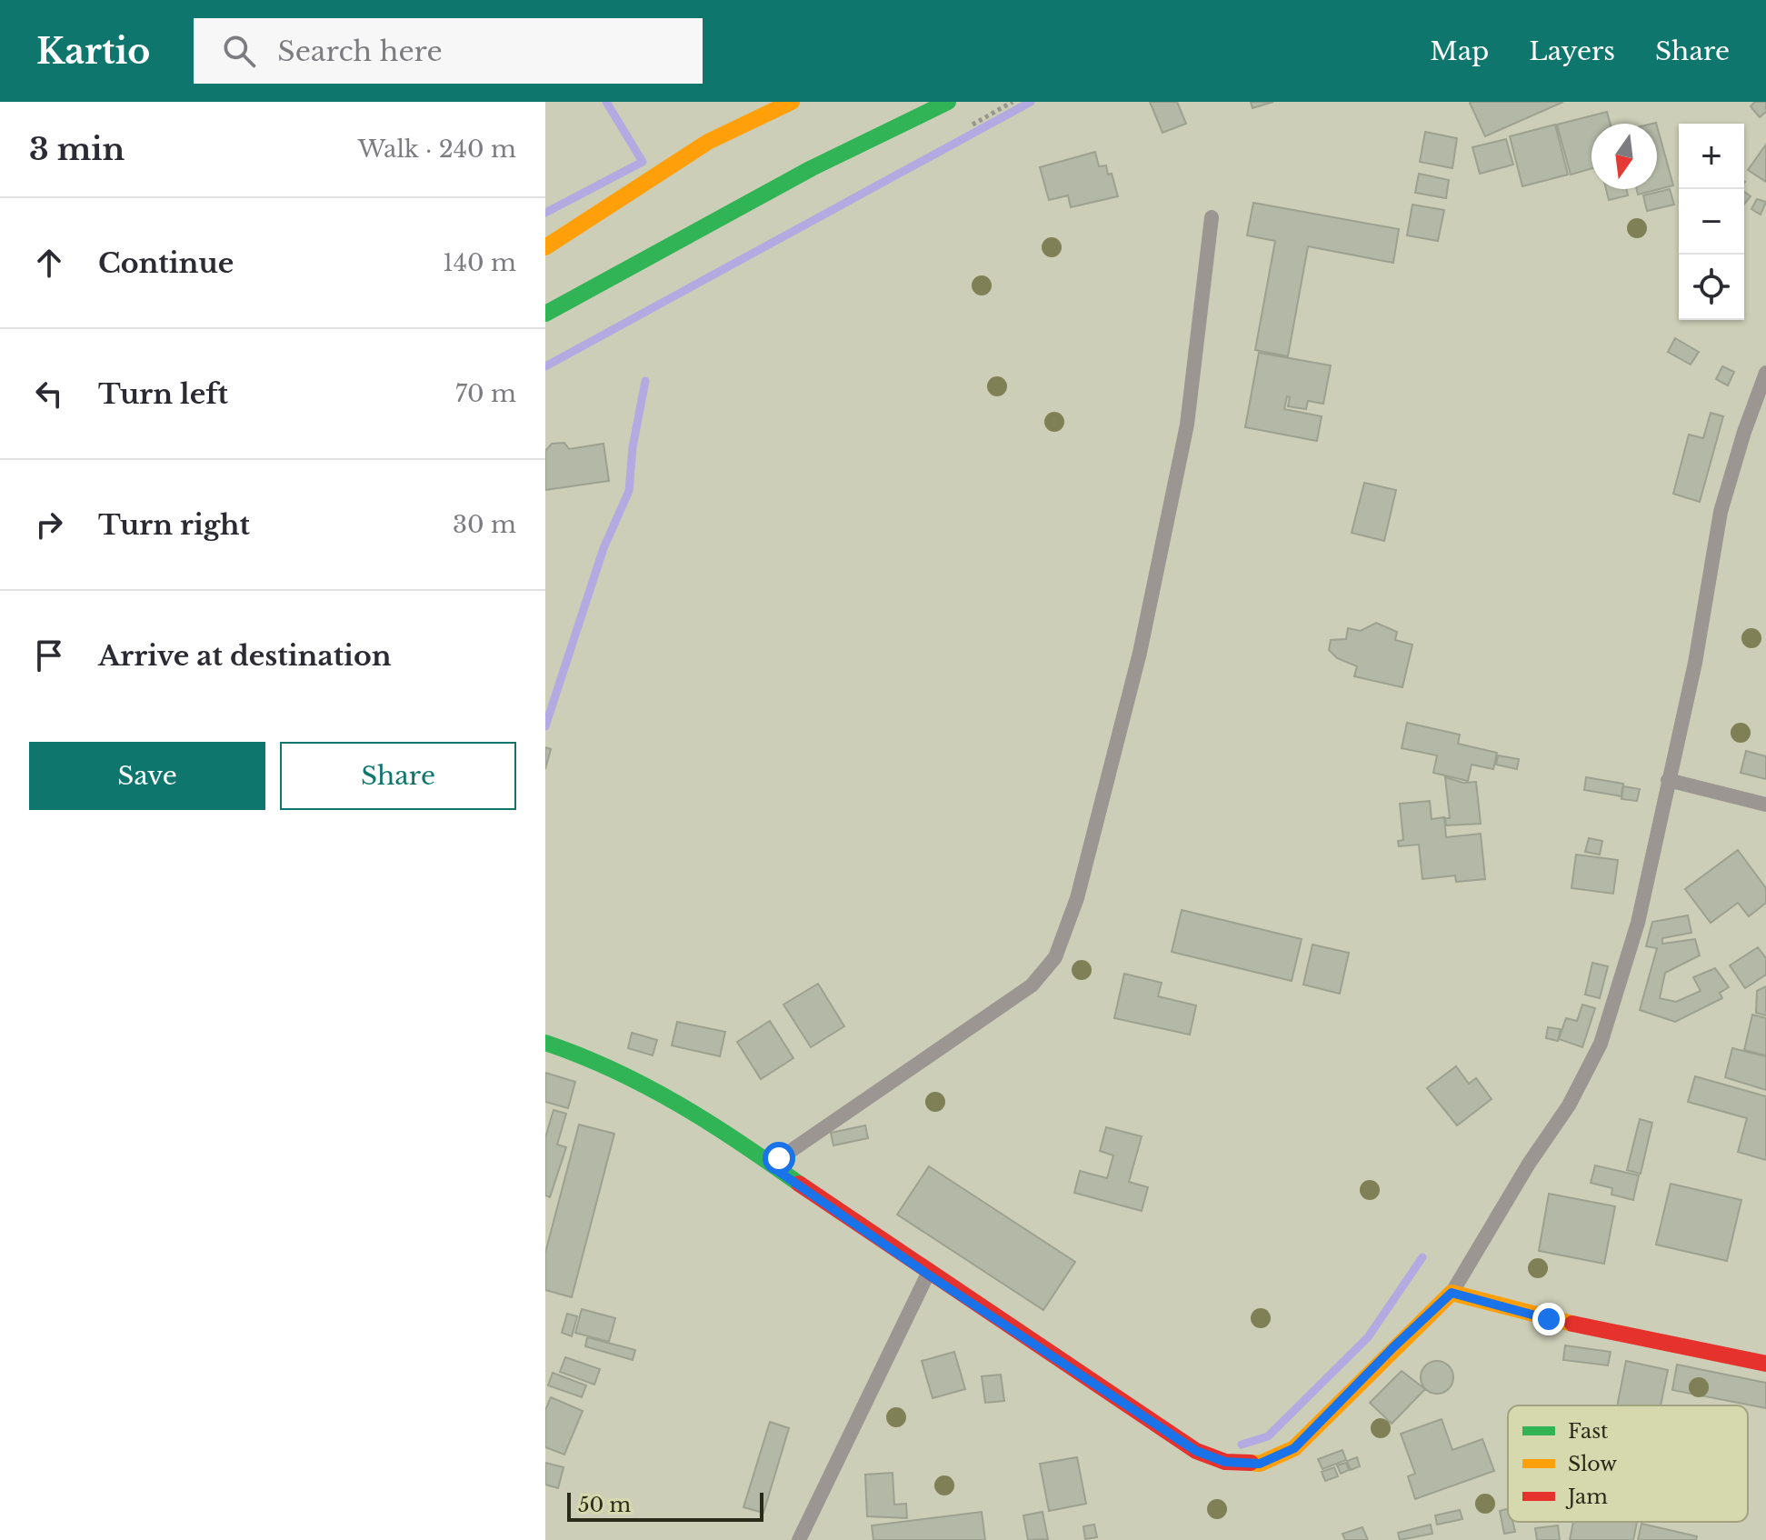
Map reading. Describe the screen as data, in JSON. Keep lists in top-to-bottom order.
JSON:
{
  "legend": ["Fast", "Slow", "Jam"],
  "scale_bar": "50 m",
  "north": "bottom",
  "page": {
    "header": "Kartio",
    "search": "Search here",
    "nav": ["Map", "Layers", "Share"],
    "heading": ["3 min", "Walk · 240 m"],
    "map_buttons": ["+", "−"],
    "list": [
      ["Continue", "140 m"],
      ["Turn left", "70 m"],
      ["Turn right", "30 m"],
      "Arrive at destination"
    ],
    "buttons": ["Save", "Share"],
    "scale": "50 m"
  }
}
